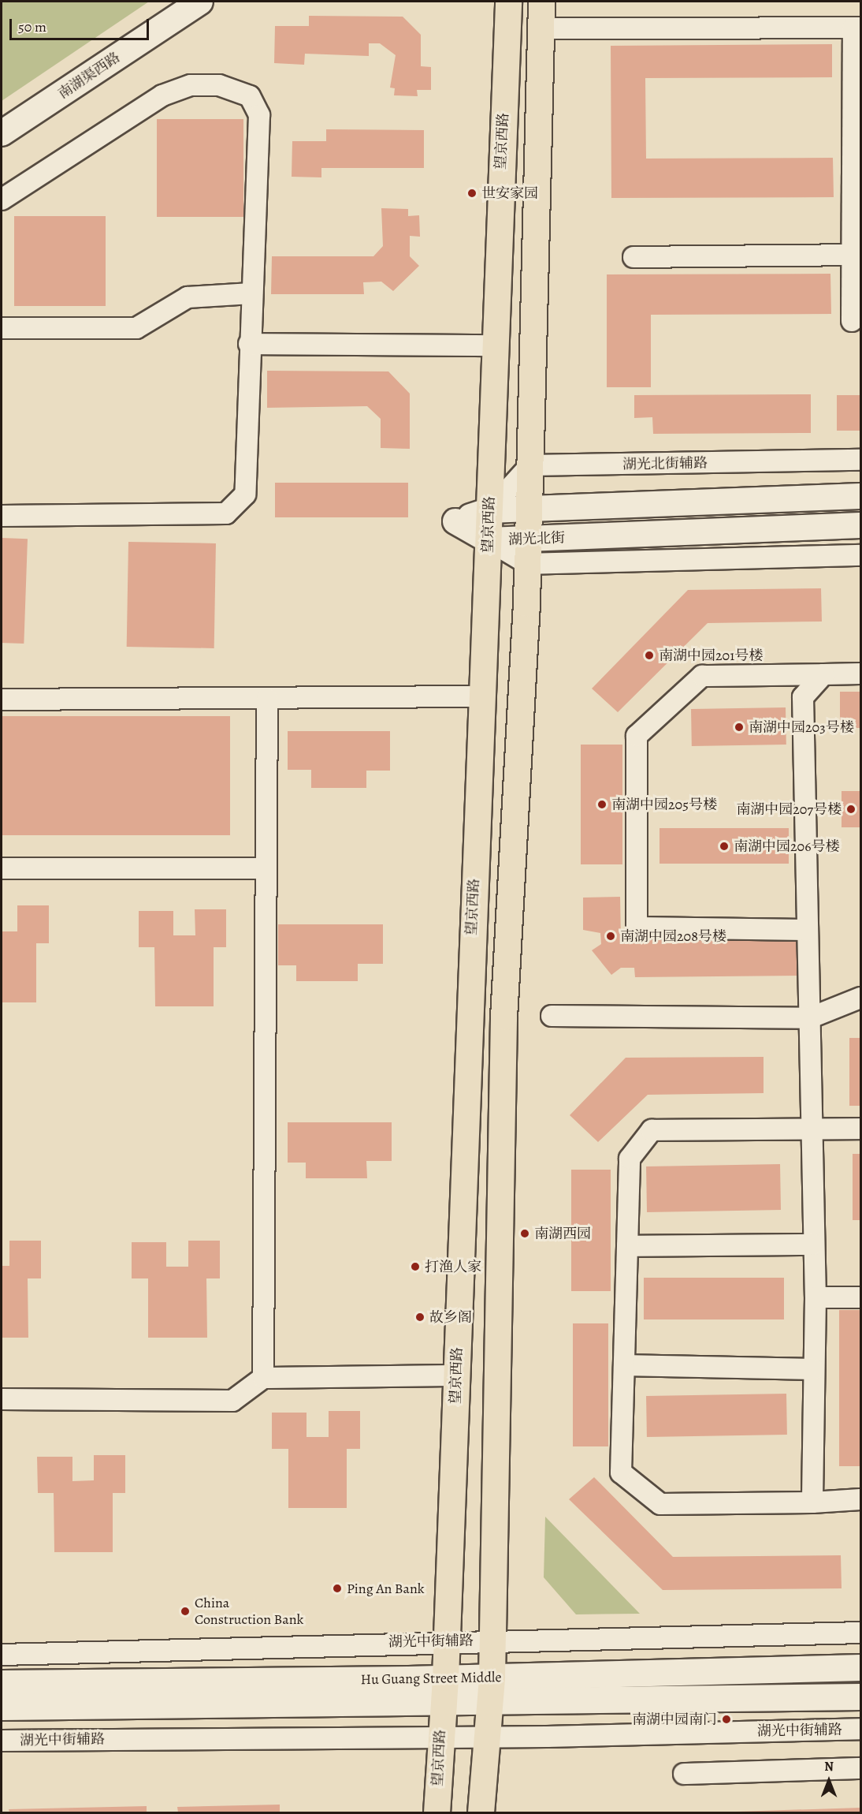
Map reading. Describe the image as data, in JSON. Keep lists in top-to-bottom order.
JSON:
{
  "streets": {
    "main road": ["望京西路", "Hu Guang Street Middle"],
    "street": [
      "南湖渠西路",
      "湖光北街辅路",
      "湖光北街",
      "湖光中街辅路"
    ]
  },
  "crossings": [
    ["望京西路", "湖光北街"],
    ["望京西路", "湖光中街辅路"],
    ["望京西路", "Hu Guang Street Middle"]
  ],
  "places": [
    "世安家园",
    "南湖中园201号楼",
    "南湖中园203号楼",
    "南湖中园205号楼",
    "南湖中园207号楼",
    "南湖中园206号楼",
    "南湖中园208号楼",
    "南湖西园",
    "打渔人家",
    "故乡阁",
    "Ping An Bank",
    "China Construction Bank",
    "南湖中园南门"
  ],
  "scale_bar": "50 m",
  "north": "top"
}
